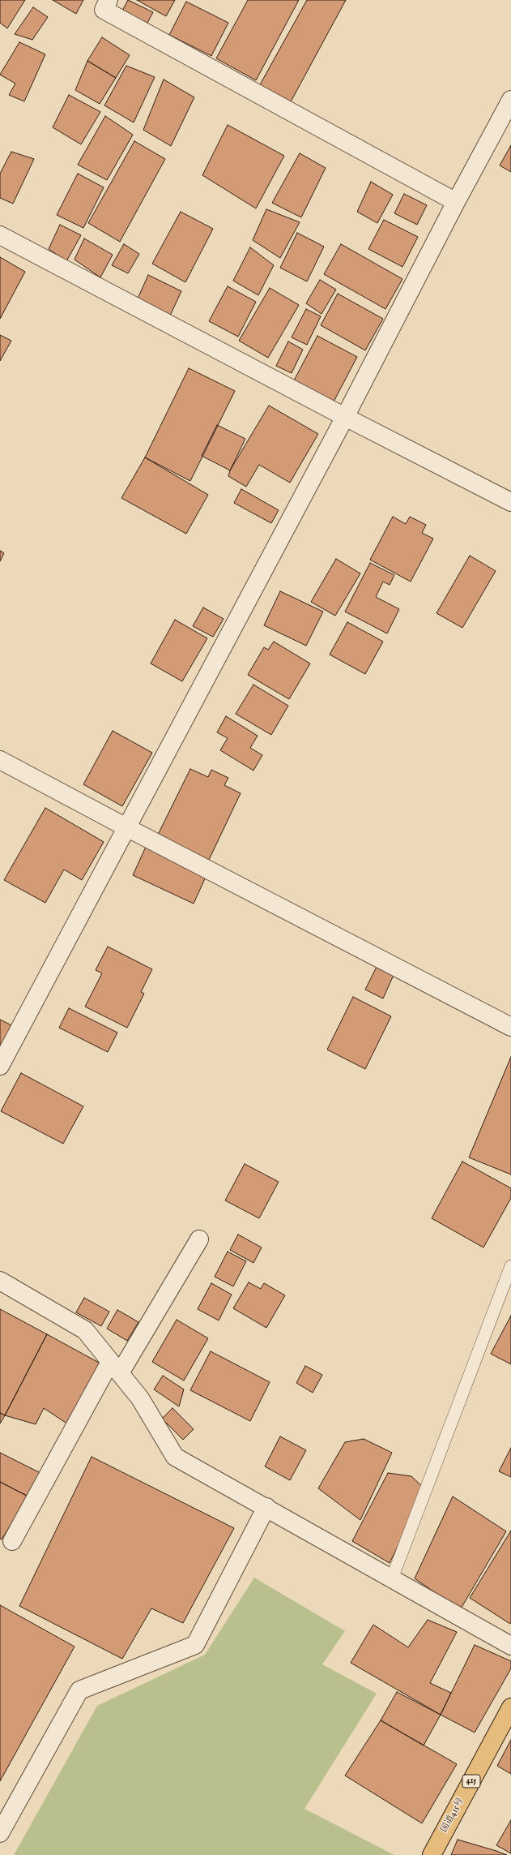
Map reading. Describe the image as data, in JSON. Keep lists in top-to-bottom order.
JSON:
{
  "streets": {
    "highway": ["415", "国道415号"]
  }
}
